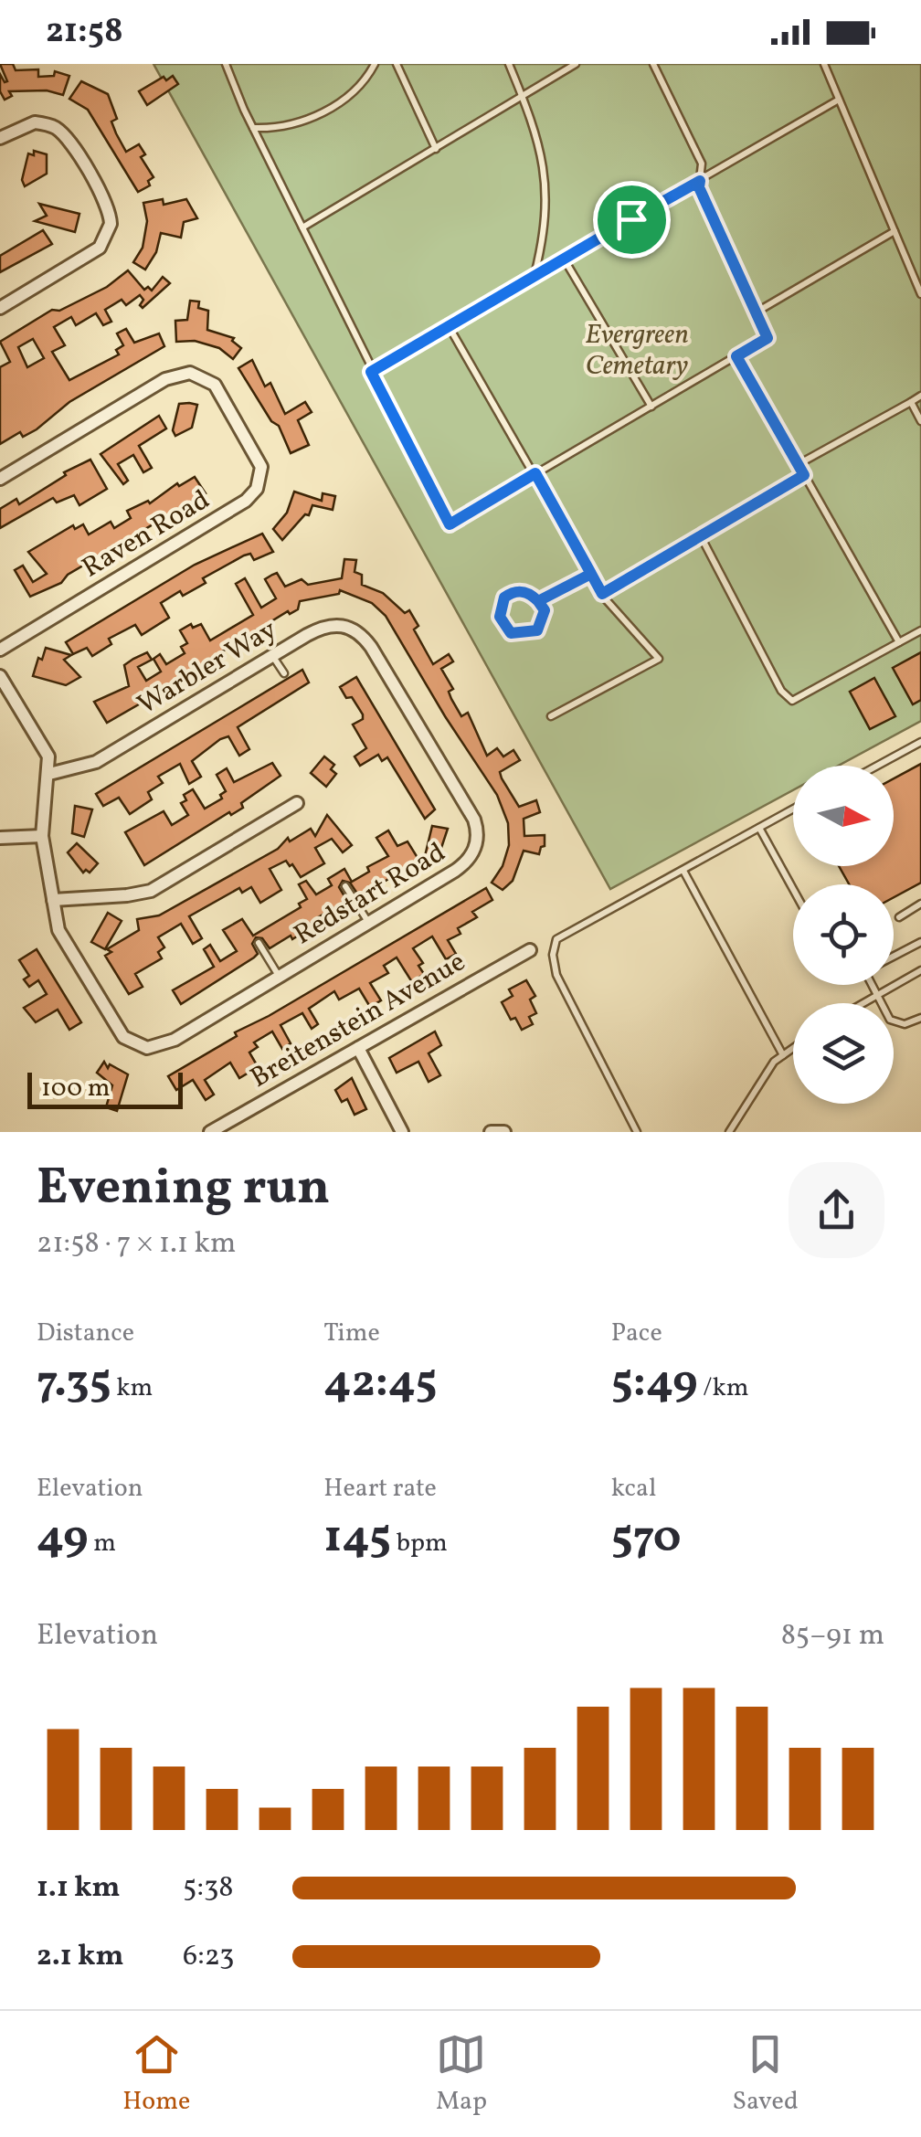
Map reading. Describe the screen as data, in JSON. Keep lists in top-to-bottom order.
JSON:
{
  "streets": {
    "street": [
      "Raven Road",
      "Warbler Way",
      "Redstart Road",
      "Breitenstein Avenue"
    ]
  },
  "crossings": [
    ["Warbler Way", "Redstart Road"]
  ],
  "parks": ["Evergreen Cemetary"],
  "scale_bar": "100 m",
  "north": "right",
  "page": {
    "status": "21:58",
    "scale": "100 m",
    "heading": ["Evening run", "21:58 · 7 × 1.1 km"],
    "stats": [
      ["Distance", "7.35 km"],
      ["Time", "42:45"],
      ["Pace", "5:49 /km"],
      ["Elevation", "49 m"],
      ["Heart rate", "145 bpm"],
      ["kcal", "570"]
    ],
    "chart": ["Elevation", "85–91 m"],
    "list": [
      {
        "name": "1.1 km",
        "note": "5:38"
      },
      {
        "name": "2.1 km",
        "note": "6:23"
      }
    ],
    "tabs": ["Home", "Map", "Saved"]
  }
}
